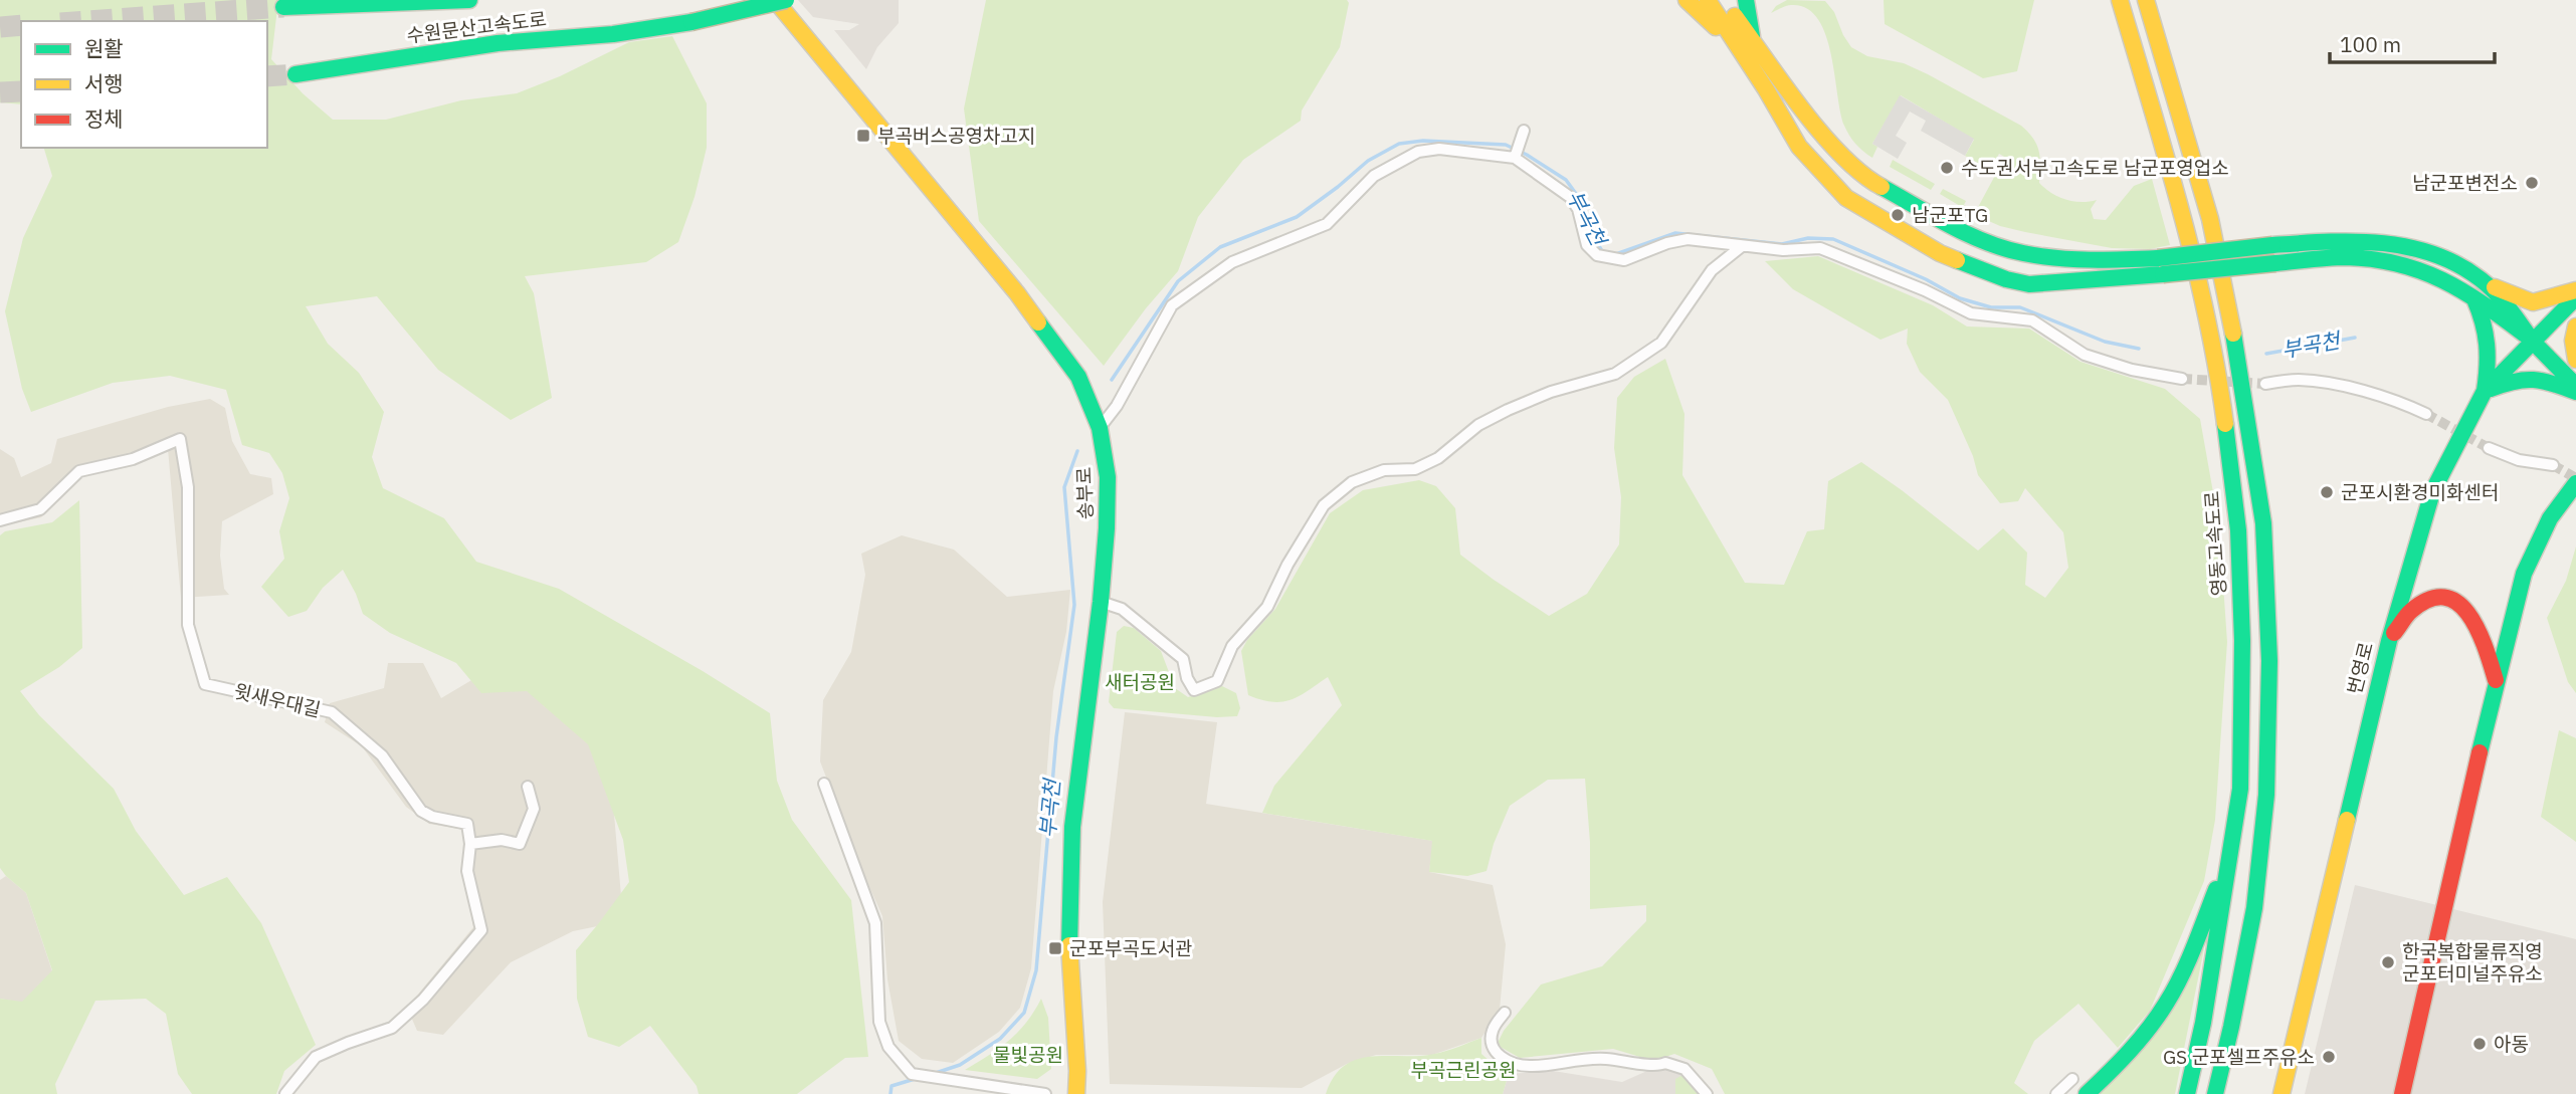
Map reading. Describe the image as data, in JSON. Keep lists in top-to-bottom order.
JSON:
{
  "streets": {
    "main road": [
      "수원문산고속도로",
      "송부로",
      "영동고속도로",
      "번영로"
    ],
    "street": ["윗새우대길"]
  },
  "water": ["부곡천"],
  "parks": ["새터공원", "물빛공원", "부곡근린공원"],
  "places": {
    "transit": ["부곡버스공영차고지", "군포부곡도서관"],
    "other": [
      "수도권서부고속도로 남군포영업소",
      "남군포변전소",
      "남군포TG",
      "군포시환경미화센터",
      "한국복합물류직영 군포터미널주유소",
      "아동",
      "GS 군포셀프주유소"
    ]
  },
  "legend": ["원활", "서행", "정체"],
  "scale_bar": "100 m"
}
